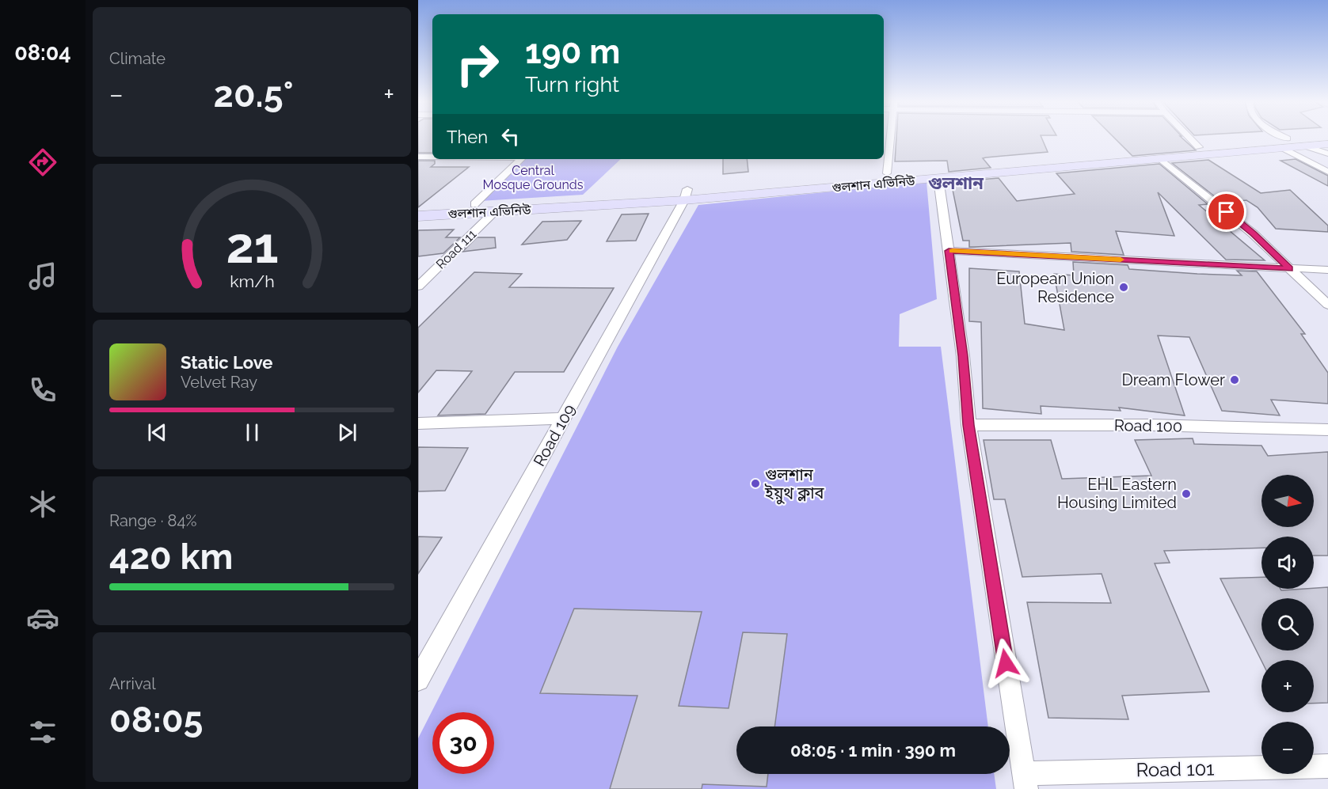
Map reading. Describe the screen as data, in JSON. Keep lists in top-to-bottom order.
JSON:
{
  "streets": {
    "main road": ["গুলশান এভিনিউ"],
    "street": [
      "Road 111",
      "Road 100",
      "Road 109",
      "Road 101"
    ]
  },
  "crossings": [
    ["গুলশান এভিনিউ", "Road 111"],
    ["গুলশান এভিনিউ", "Road 109"]
  ],
  "districts": ["গুলশান"],
  "parks": ["Central Mosque Grounds"],
  "places": [
    "European Union Residence",
    "Dream Flower",
    "গুলশান ইয়ুথ ক্লাব",
    "EHL Eastern Housing Limited"
  ],
  "north": "right",
  "page": {
    "tabs": "08:04",
    "tile": [
      "Climate",
      ["Range · 84%", "420 km"],
      ["Arrival", "08:05"]
    ],
    "turn": ["190 m", "Turn right"],
    "heat": ["−", "20.5°", "+"],
    "then": "Then",
    "song": ["Static Love", "Velvet Ray"],
    "map_buttons": ["+", "−"],
    "limit": "30",
    "trip": "08:05 · 1 min · 390 m",
    "gauge": ["21", "km/h"]
  }
}
